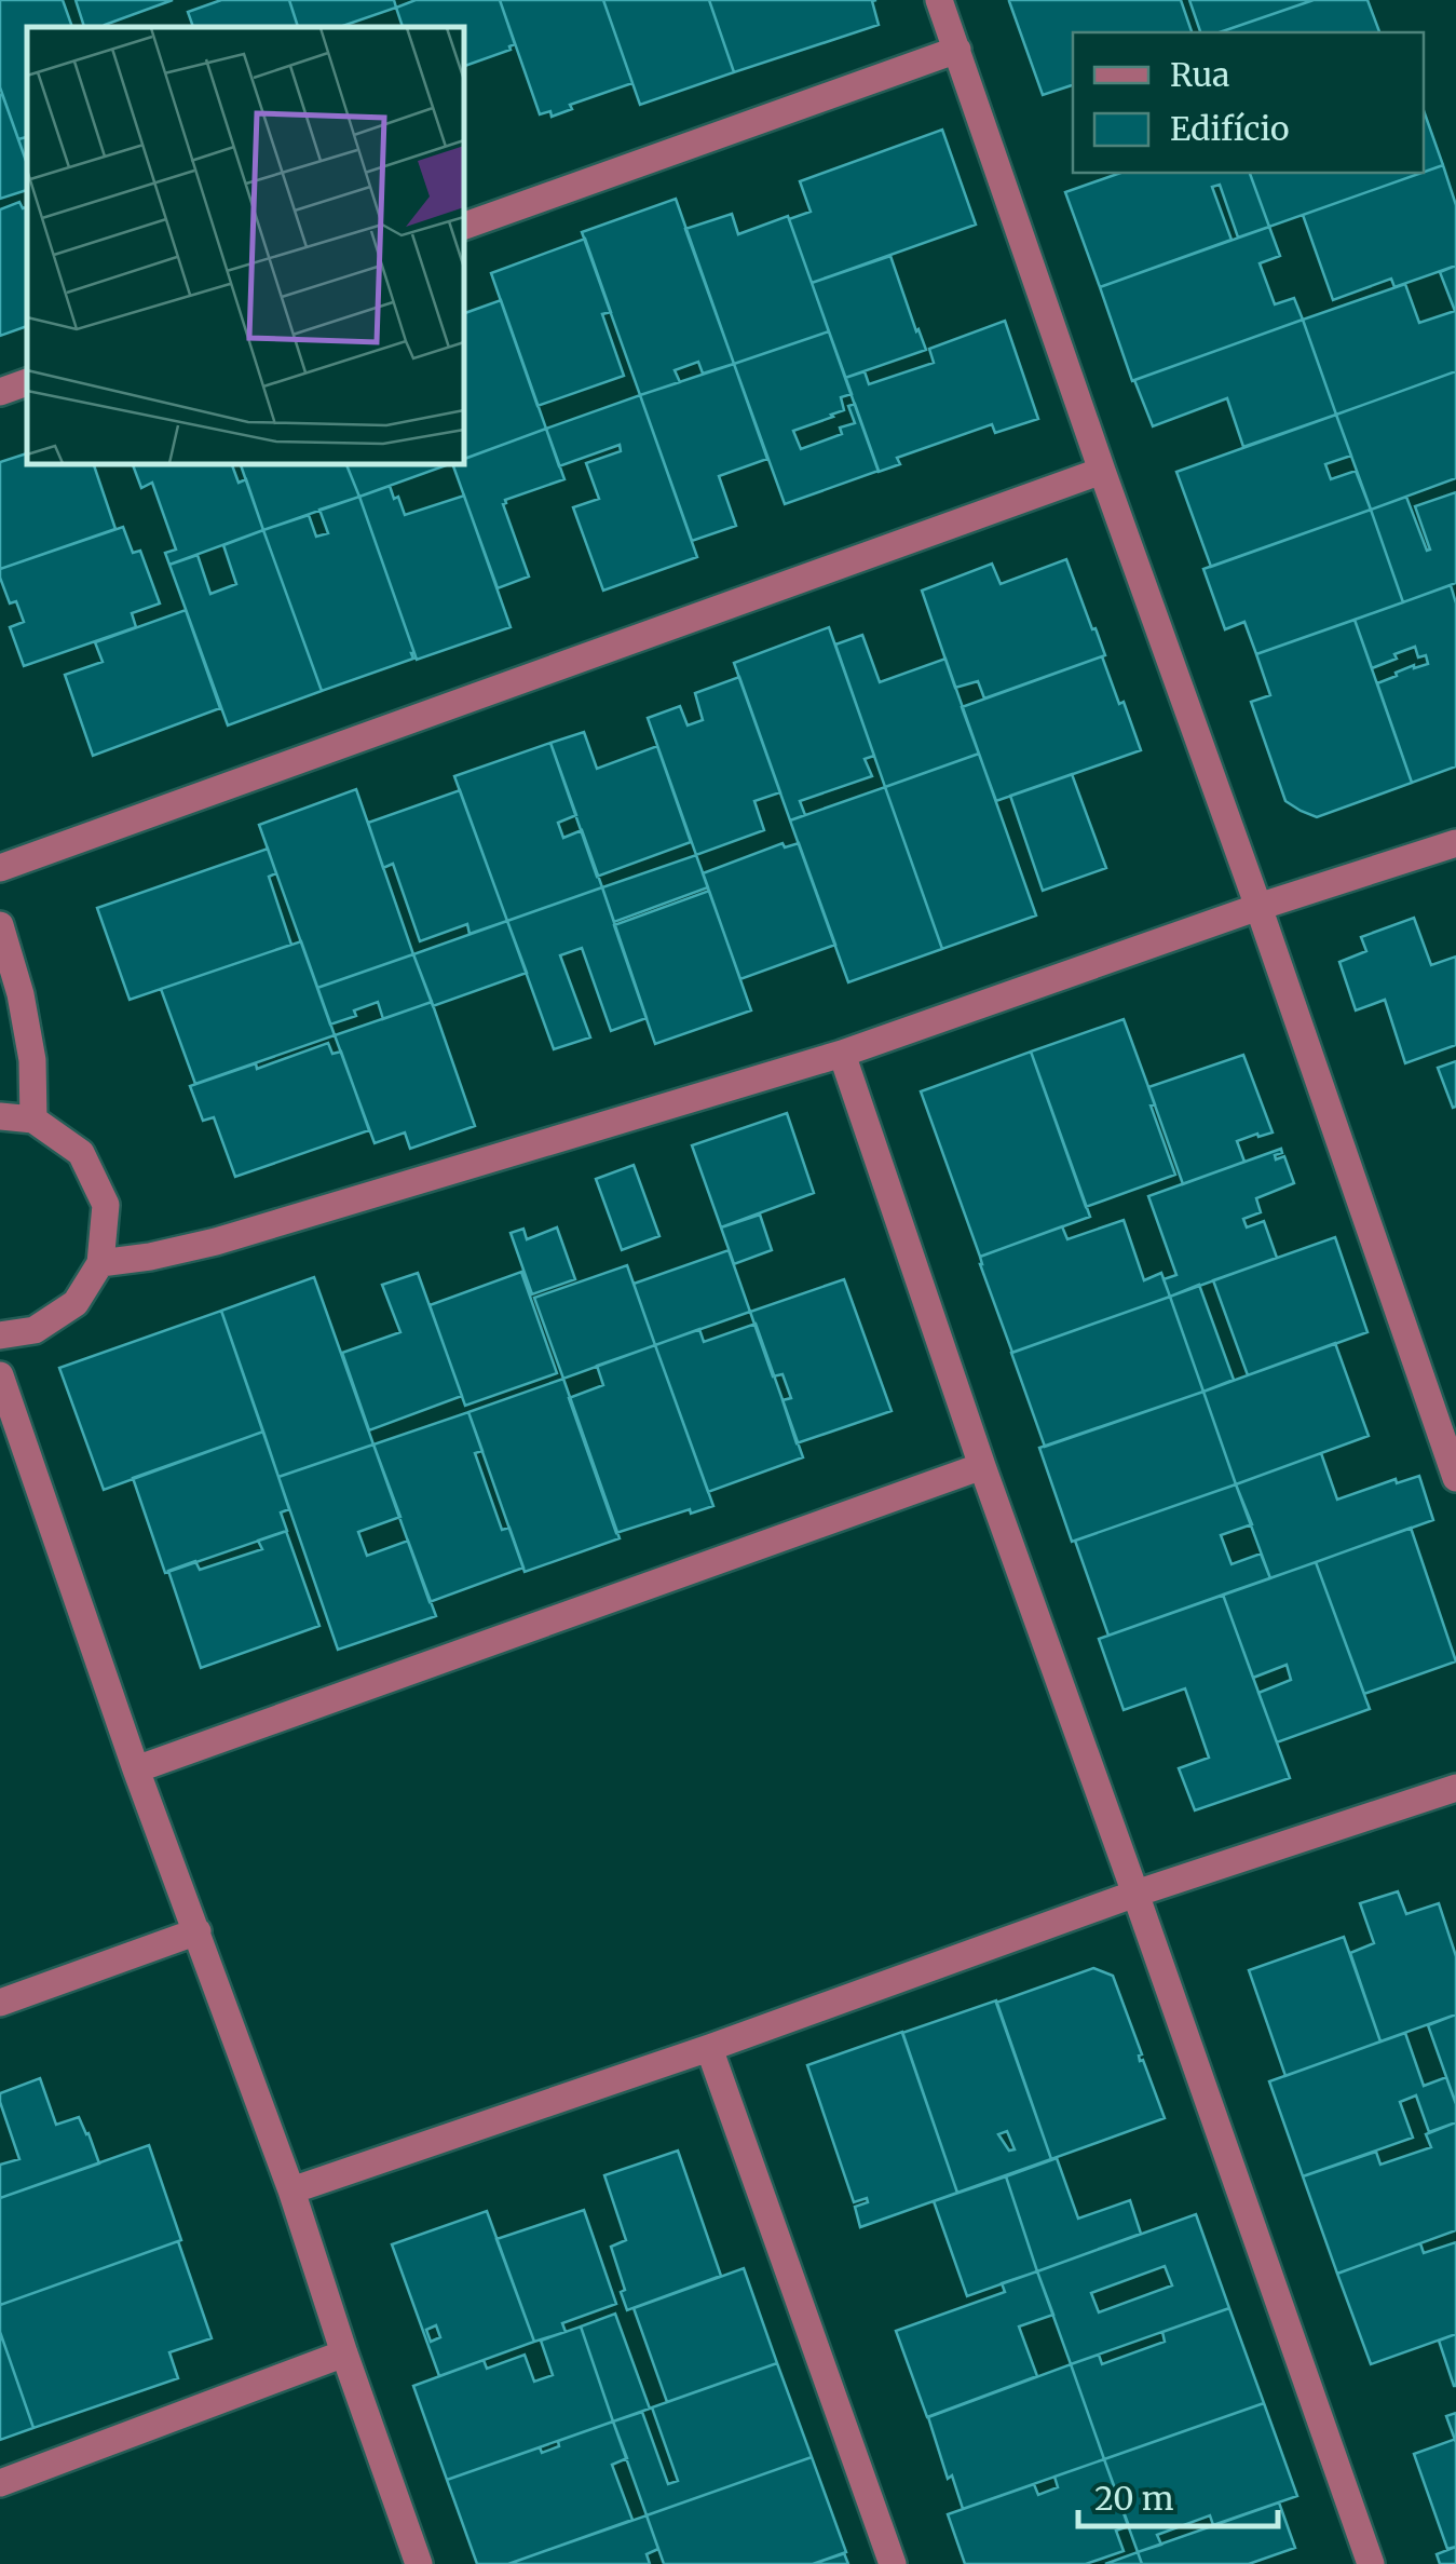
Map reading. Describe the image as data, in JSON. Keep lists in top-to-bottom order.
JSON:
{
  "legend": ["Rua", "Edifício"],
  "scale_bar": "20 m"
}
